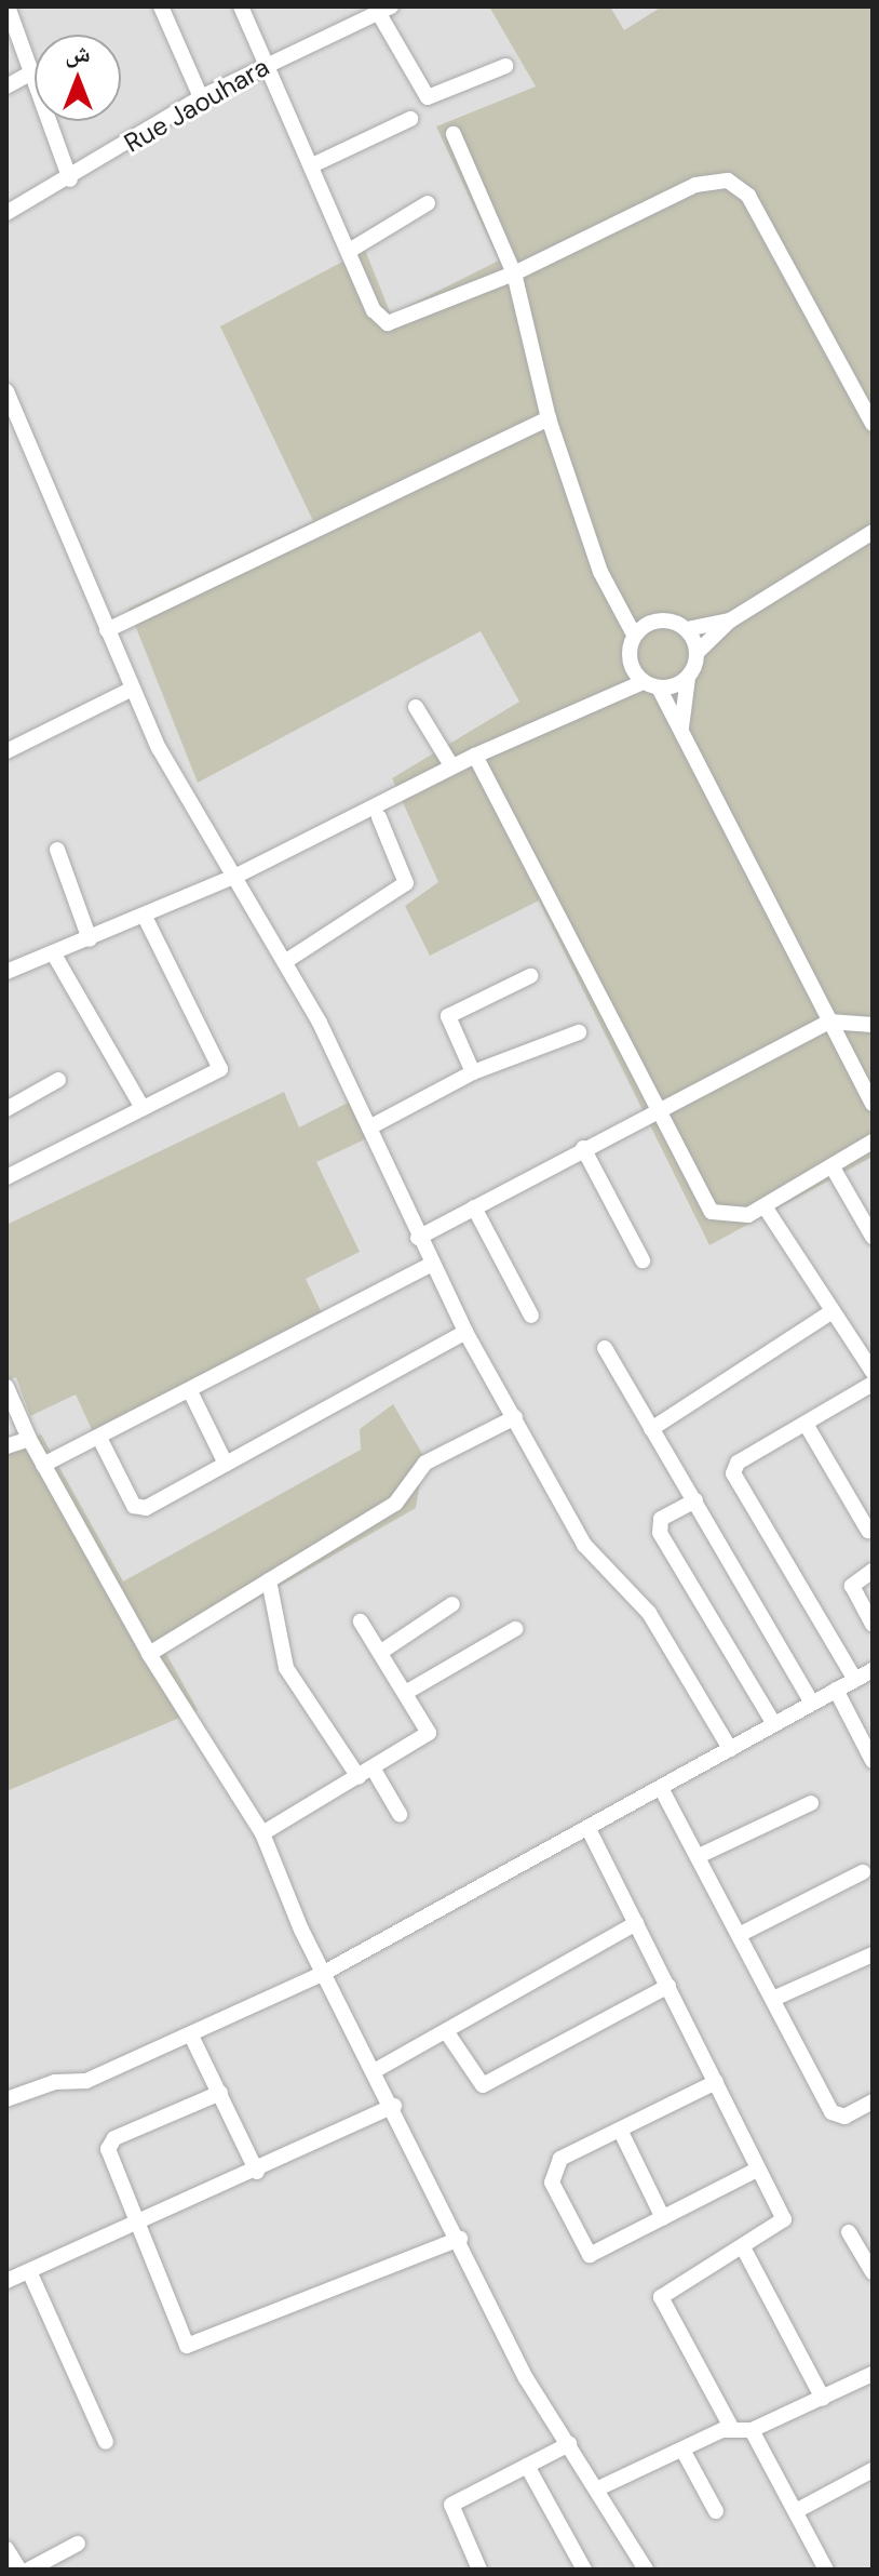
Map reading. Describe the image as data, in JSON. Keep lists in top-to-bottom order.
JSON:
{
  "streets": {
    "street": ["Rue Jaouhara"]
  },
  "north": "top"
}
